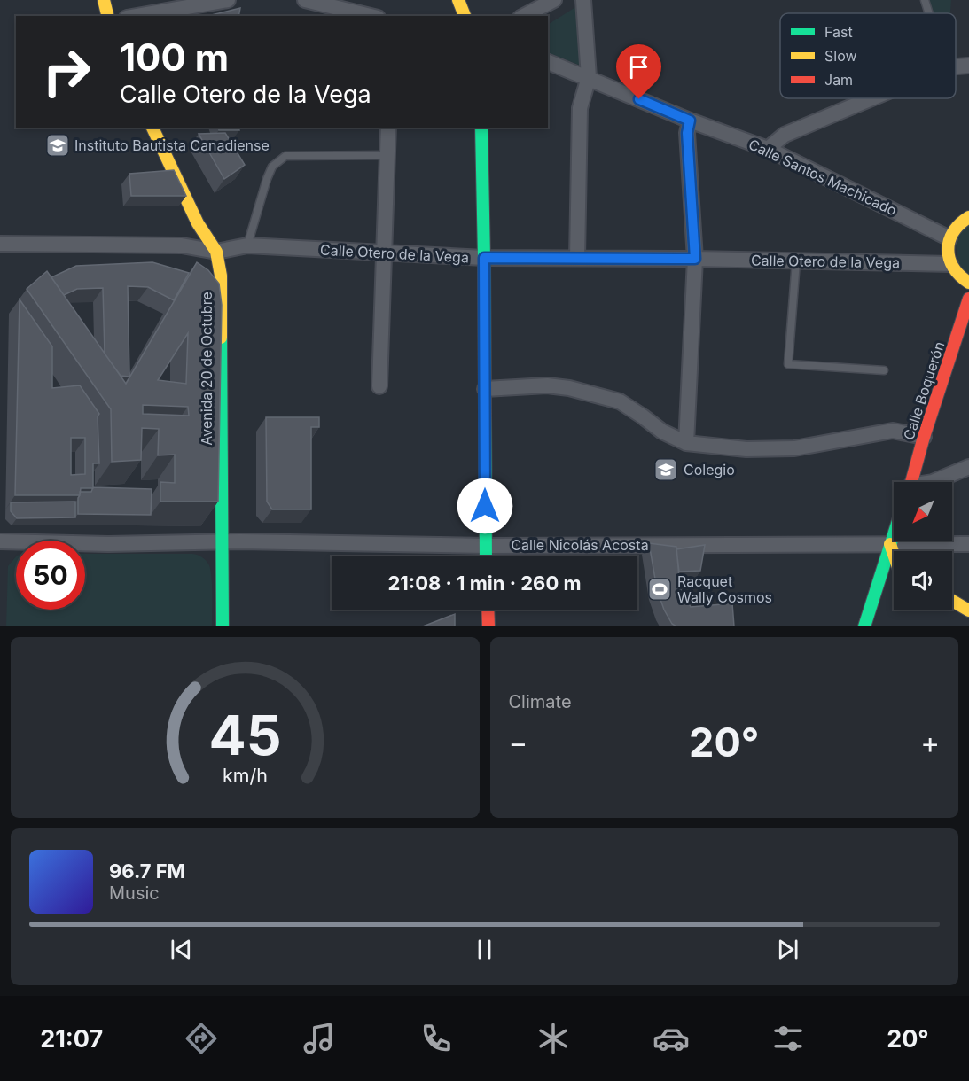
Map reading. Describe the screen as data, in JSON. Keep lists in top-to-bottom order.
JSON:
{
  "streets": {
    "main road": ["Avenida 20 de Octubre", "Calle Boquerón"],
    "street": ["Calle Santos Machicado", "Calle Otero de la Vega", "Calle Nicolás Acosta"]
  },
  "crossings": [
    ["Calle Otero de la Vega", "Avenida 20 de Octubre"],
    ["Avenida 20 de Octubre", "Calle Nicolás Acosta"]
  ],
  "places": {
    "school or university": ["Instituto Bautista Canadiense", "Colegio"],
    "sports": ["Racquet Wally Cosmos"]
  },
  "legend": ["Fast", "Slow", "Jam"],
  "north": "bottom left",
  "page": {
    "turn": ["100 m", "Calle Otero de la Vega"],
    "limit": "50",
    "trip": "21:08 · 1 min · 260 m",
    "tile": "Climate",
    "heat": ["−", "20°", "+"],
    "song": ["96.7 FM", "Music"],
    "tabs": ["21:07", "20°"],
    "gauge": ["45", "km/h"]
  }
}
